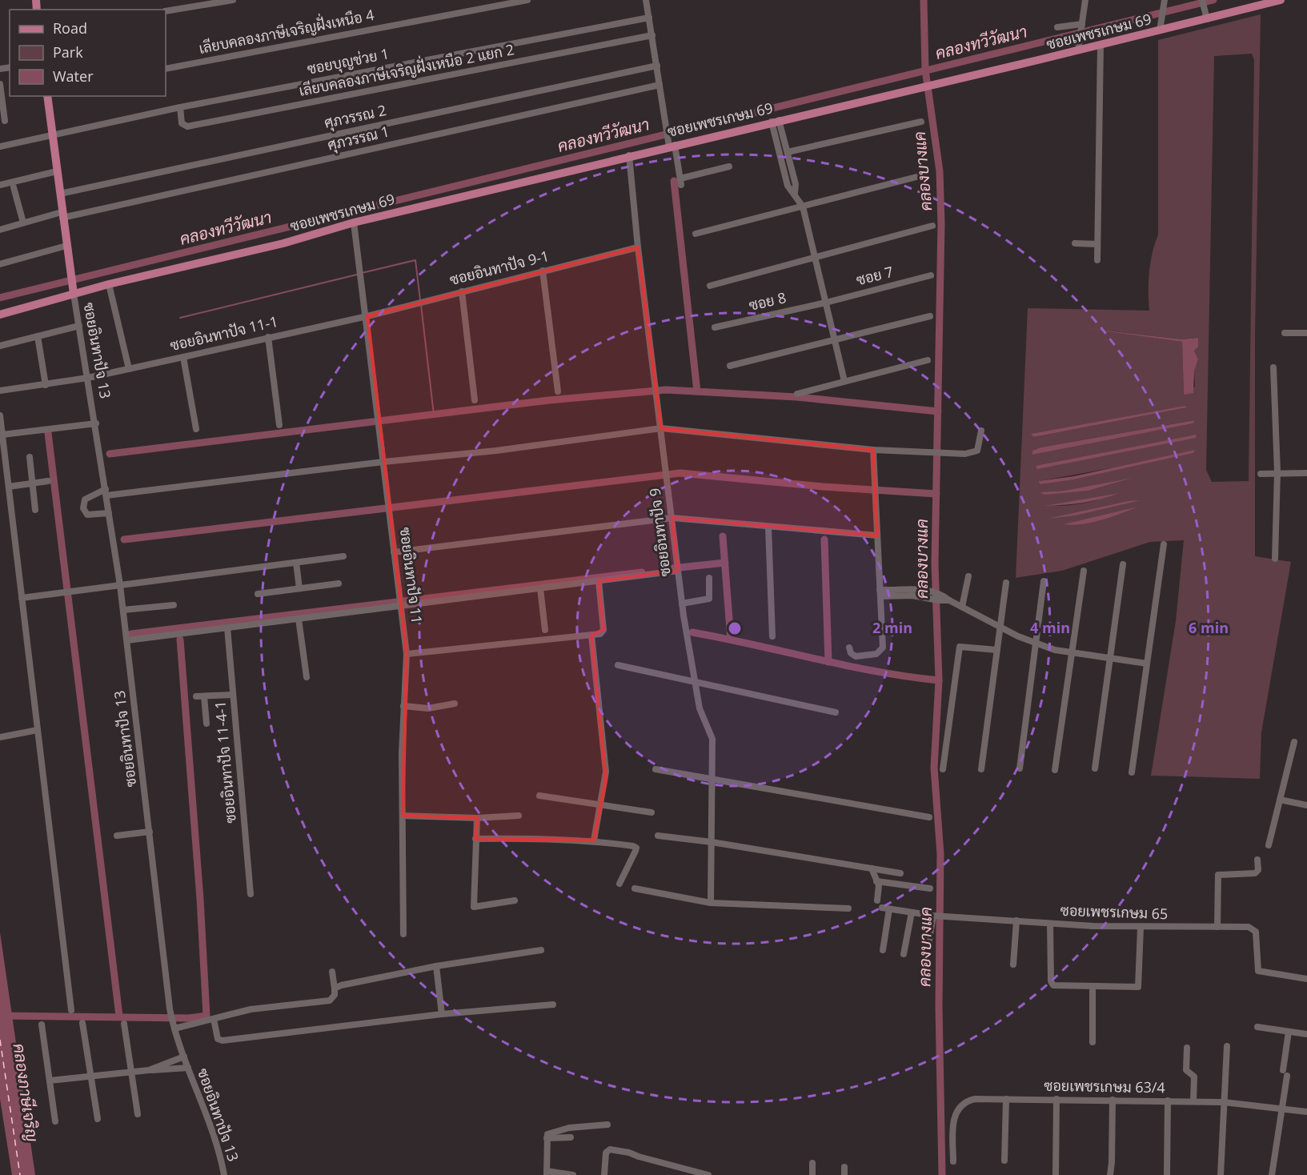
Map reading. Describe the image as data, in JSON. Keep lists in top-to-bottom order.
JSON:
{
  "streets": {
    "main road": ["ซอยเพชรเกษม 69"],
    "street": [
      "เลียบคลองภาษีเจริญฝั่งเหนือ 4",
      "ซอยบุญช่วย 1",
      "เลียบคลองภาษีเจริญฝั่งเหนือ 2 แยก 2",
      "ศุภวรรณ 2",
      "ศุภวรรณ 1",
      "ซอยอินทาปัจ 9-1",
      "ซอย 7",
      "ซอย 8",
      "ซอยอินทาปัจ 11-1",
      "ซอยอินทาปัจ 13",
      "ซอยอินทาปัจ 9",
      "ซอยอินทาปัจ 11",
      "ซอยอินทาปัจ 11-4-1",
      "ซอยเพชรเกษม 65",
      "ซอยเพชรเกษม 63/4"
    ]
  },
  "crossings": [
    ["ซอยเพชรเกษม 69", "ซอยอินทาปัจ 13"],
    ["ซอยเพชรเกษม 69", "ซอยอินทาปัจ 9"],
    ["ซอยเพชรเกษม 69", "ซอยอินทาปัจ 11"],
    ["ซอยบุญช่วย 1", "เลียบคลองภาษีเจริญฝั่งเหนือ 2 แยก 2"],
    ["ซอยอินทาปัจ 9-1", "ซอยอินทาปัจ 11-1"],
    ["ซอยอินทาปัจ 9-1", "ซอยอินทาปัจ 9"],
    ["ซอยอินทาปัจ 9-1", "ซอยอินทาปัจ 11"],
    ["ซอย 7", "ซอย 8"],
    ["ซอยอินทาปัจ 11-1", "ซอยอินทาปัจ 13"],
    ["ซอยอินทาปัจ 11-1", "ซอยอินทาปัจ 11"]
  ],
  "water": ["คลองทวีวัฒนา", "คลองบางแค", "คลองภาษีเจริญ"],
  "legend": ["Road", "Park", "Water"],
  "rings": ["2 min", "4 min", "6 min"]
}
